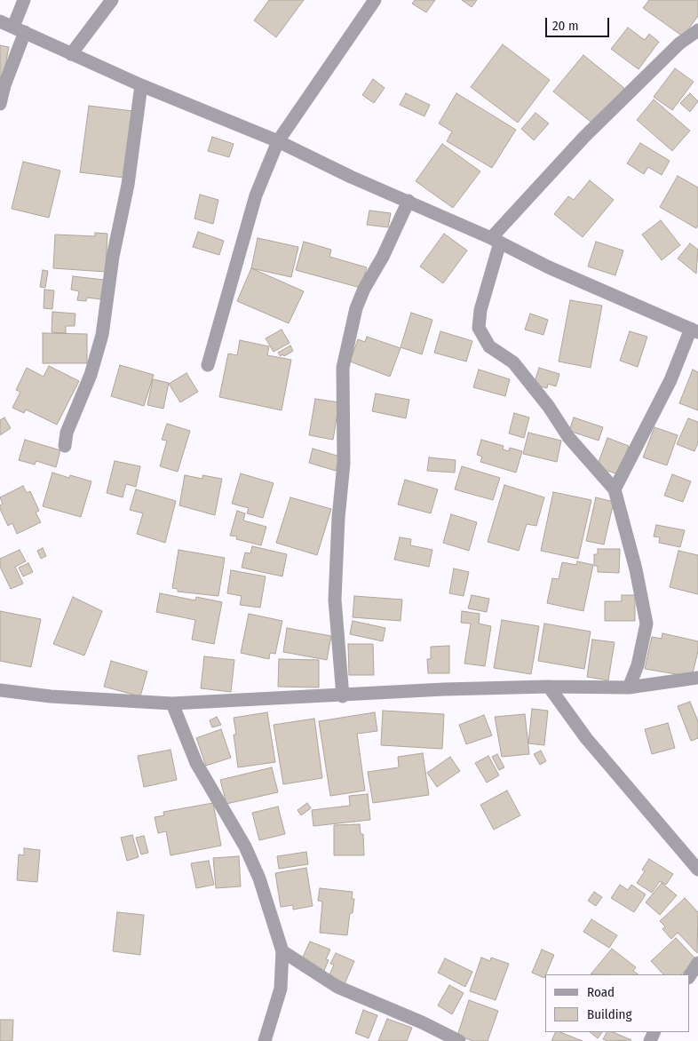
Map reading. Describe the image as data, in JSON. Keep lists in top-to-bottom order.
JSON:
{
  "legend": ["Road", "Building"],
  "scale_bar": "20 m"
}
